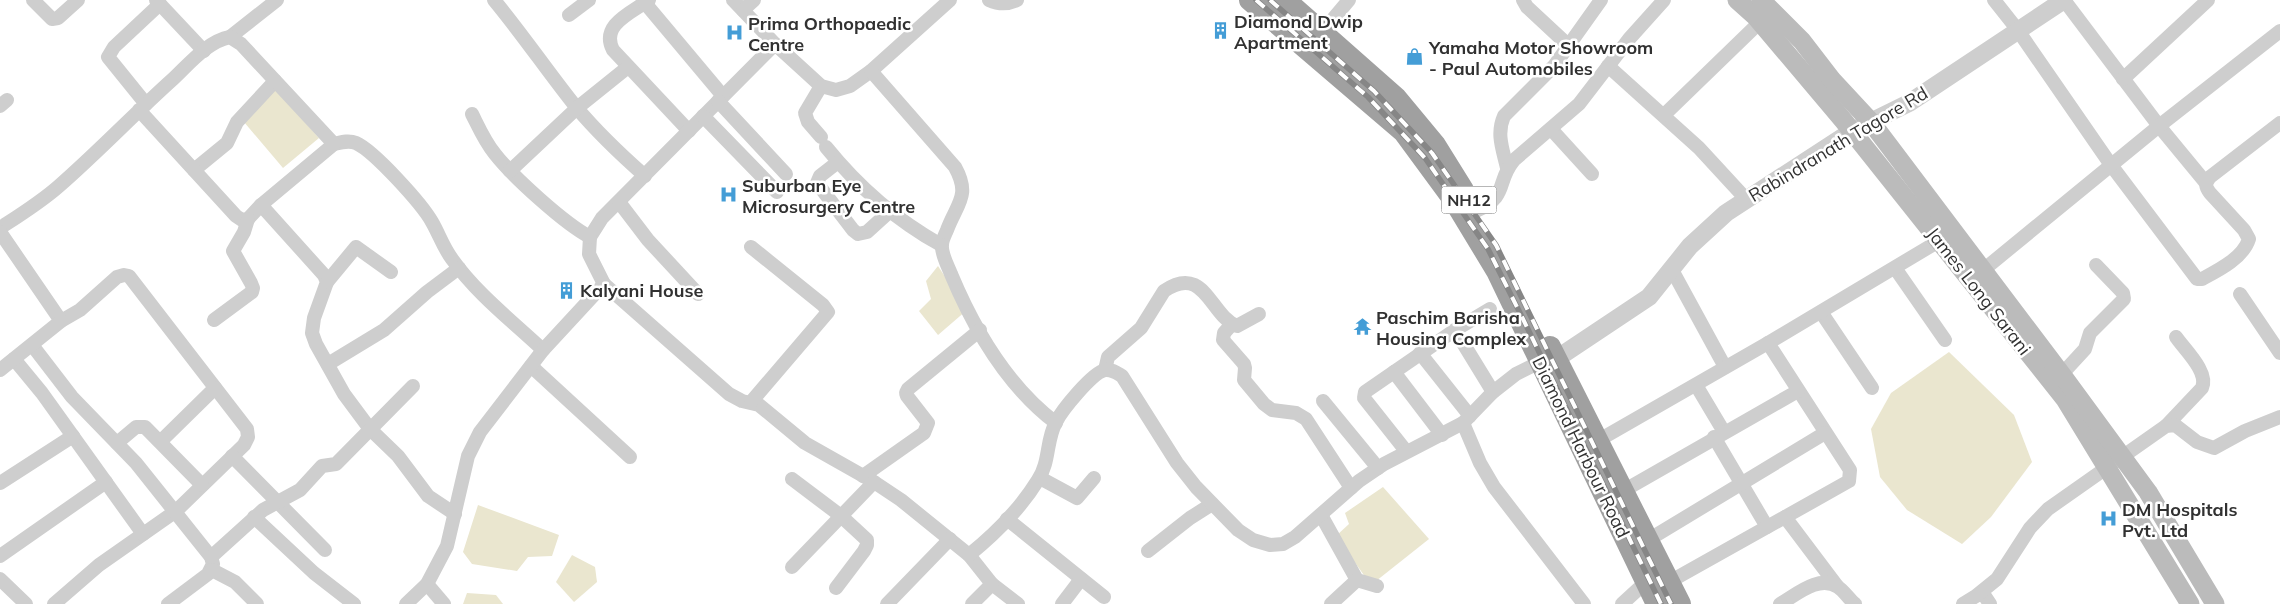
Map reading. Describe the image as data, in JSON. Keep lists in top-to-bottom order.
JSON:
{
  "streets": {
    "highway": ["NH12", "Diamond Harbour Road"],
    "main road": ["James Long Sarani"],
    "street": ["Rabindranath Tagore Rd"]
  },
  "crossings": [
    ["Rabindranath Tagore Rd", "James Long Sarani"],
    ["Rabindranath Tagore Rd", "Diamond Harbour Road"]
  ],
  "places": {
    "building": ["Diamond Dwip Apartment", "Kalyani House"],
    "hospital": ["Prima Orthopaedic Centre", "Suburban Eye Microsurgery Centre", "DM Hospitals Pvt. Ltd"],
    "shop": ["Yamaha Motor Showroom - Paul Automobiles"],
    "temple": ["Paschim Barisha Housing Complex"]
  }
}
